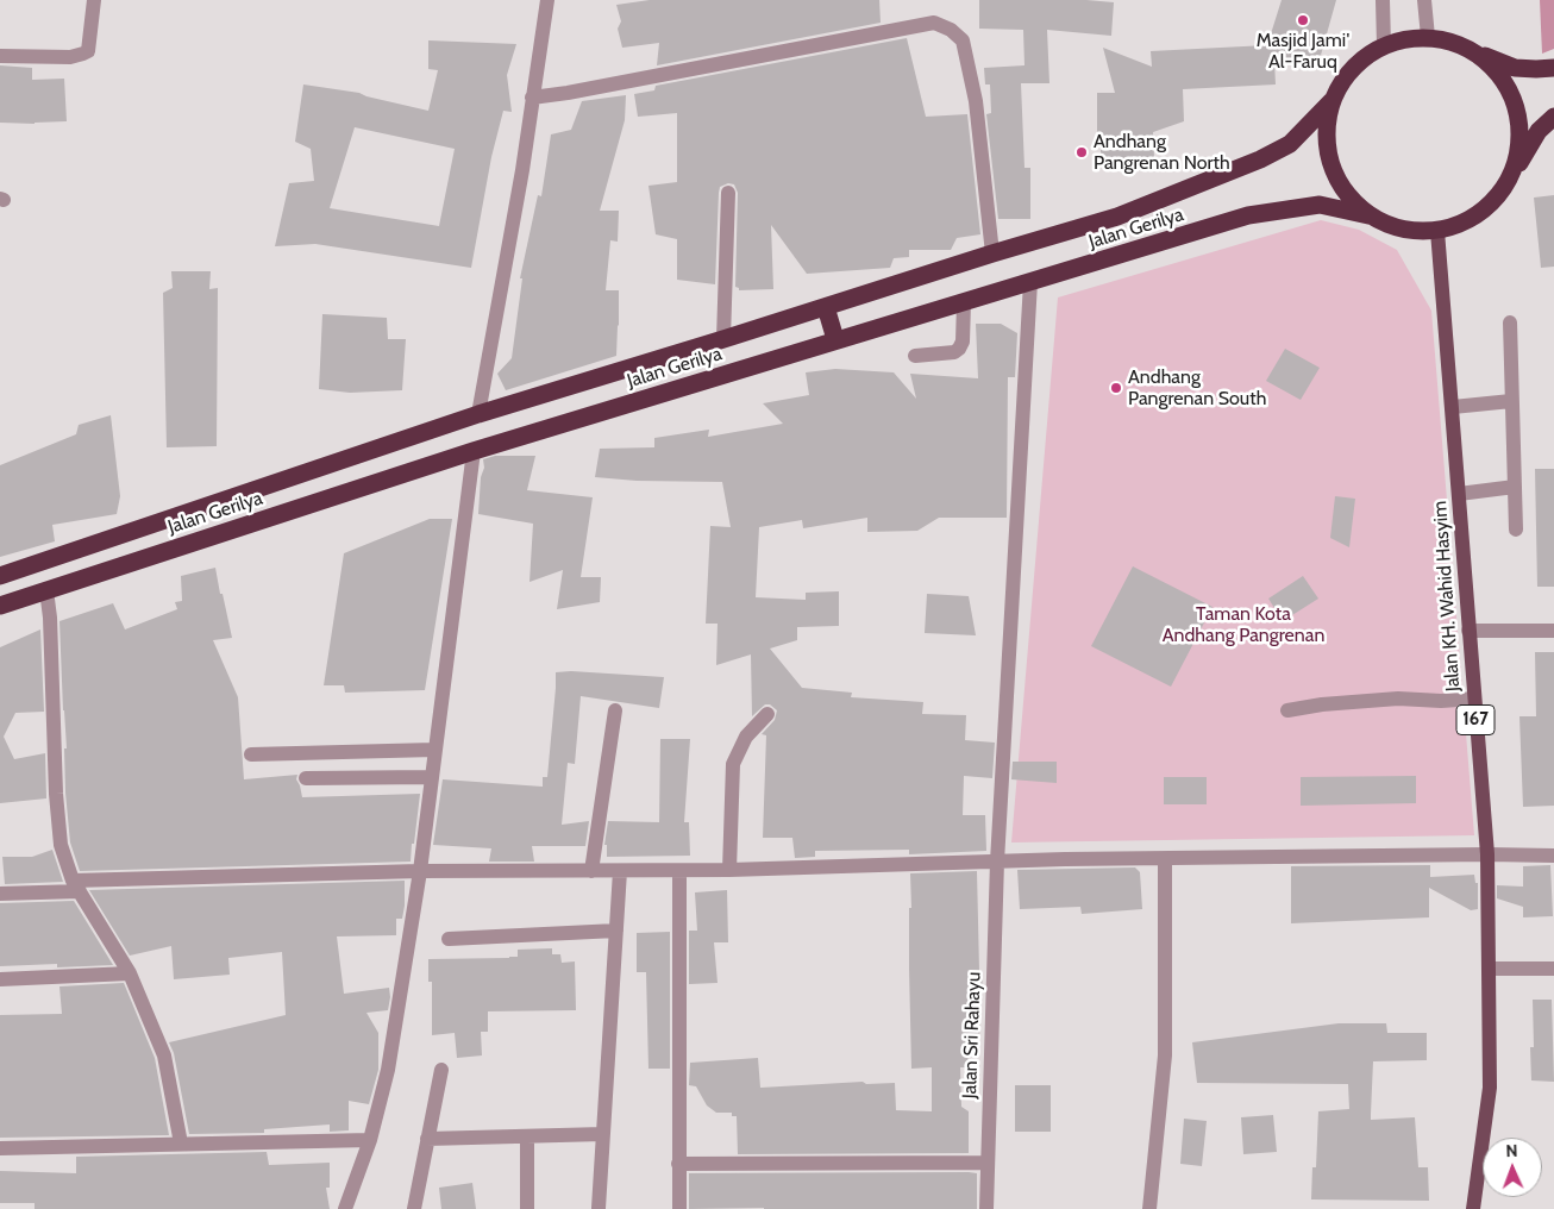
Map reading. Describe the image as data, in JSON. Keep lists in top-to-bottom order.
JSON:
{
  "streets": {
    "highway": ["Jalan Gerilya"],
    "main road": ["Jalan KH. Wahid Hasyim", "167"],
    "street": ["Jalan Sri Rahayu"]
  },
  "crossings": [
    ["Jalan Gerilya", "Jalan KH. Wahid Hasyim"],
    ["Jalan Gerilya", "Jalan Sri Rahayu"]
  ],
  "parks": ["Taman Kota Andhang Pangrenan"],
  "places": ["Masjid Jami' Al-Faruq", "Andhang Pangrenan North", "Andhang Pangrenan South"],
  "north": "top"
}
